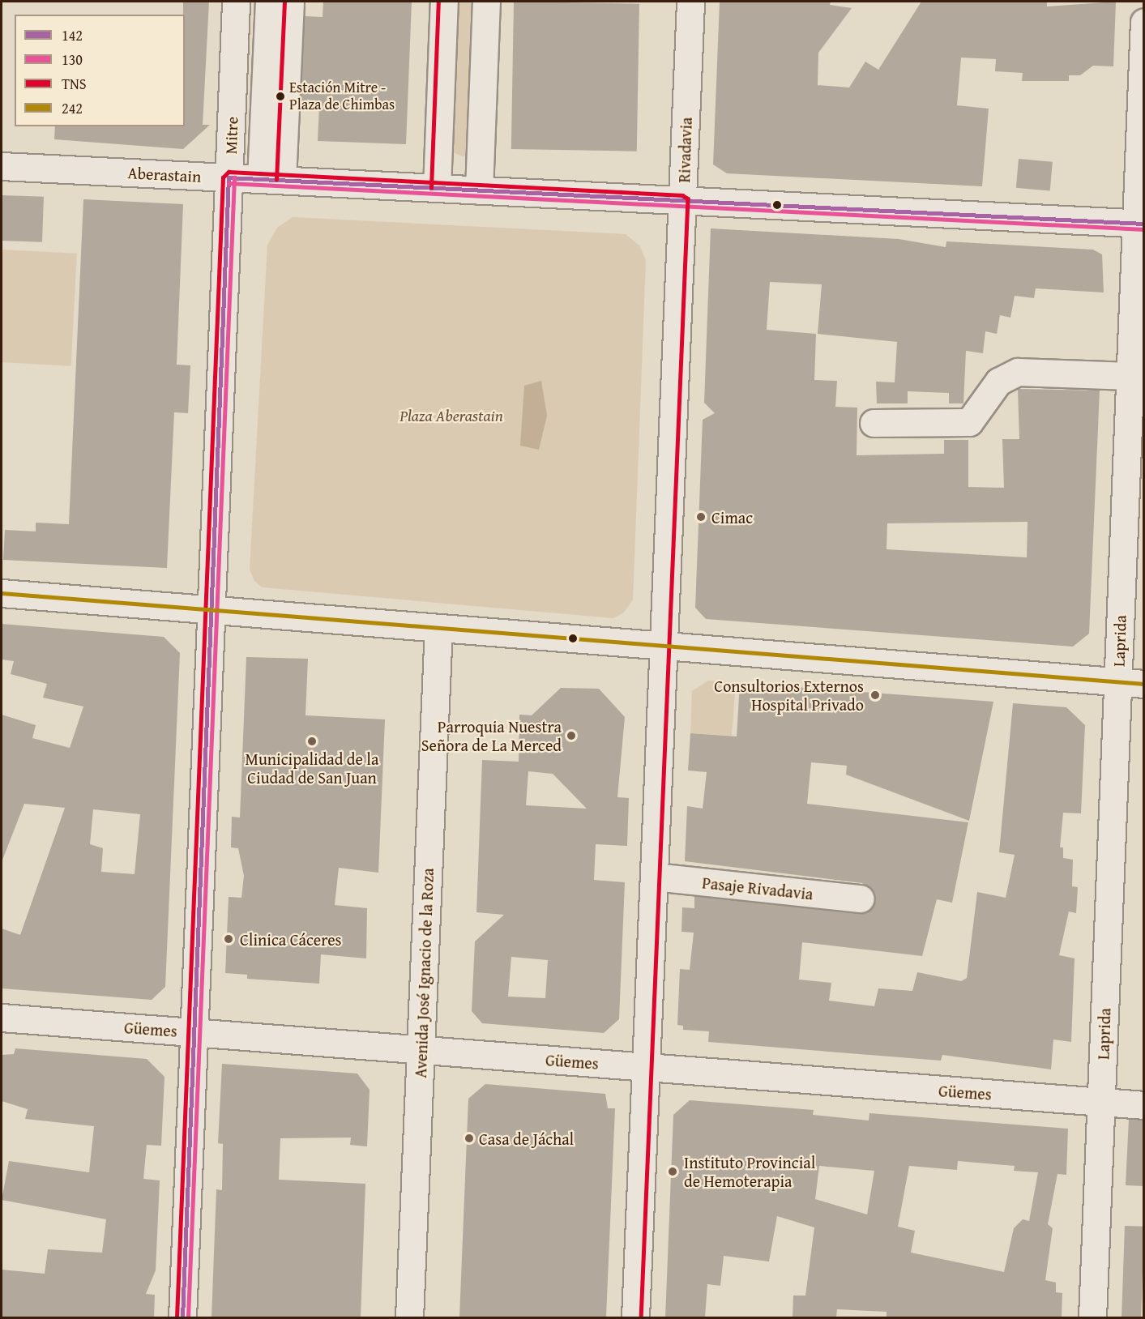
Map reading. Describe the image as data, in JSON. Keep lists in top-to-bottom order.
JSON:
{
  "streets": {
    "street": [
      "Mitre",
      "Rivadavia",
      "Aberastain",
      "Laprida",
      "Pasaje Rivadavia",
      "Avenida José Ignacio de la Roza",
      "Güemes"
    ]
  },
  "crossings": [
    ["Mitre", "Aberastain"],
    ["Mitre", "Güemes"],
    ["Rivadavia", "Aberastain"],
    ["Rivadavia", "Pasaje Rivadavia"],
    ["Rivadavia", "Güemes"],
    ["Aberastain", "Laprida"],
    ["Laprida", "Güemes"],
    ["Avenida José Ignacio de la Roza", "Güemes"]
  ],
  "parks": ["Plaza Aberastain"],
  "places": [
    "Estación Mitre - Plaza de Chimbas",
    "Cimac",
    "Consultorios Externos Hospital Privado",
    "Parroquia Nuestra Señora de La Merced",
    "Municipalidad de la Ciudad de San Juan",
    "Clinica Cáceres",
    "Casa de Jáchal",
    "Instituto Provincial de Hemoterapia"
  ],
  "lines": [
    "transit line TNS",
    "transit line 142",
    "transit line 130",
    "transit line 242"
  ],
  "legend": [
    "142",
    "130",
    "TNS",
    "242"
  ]
}
